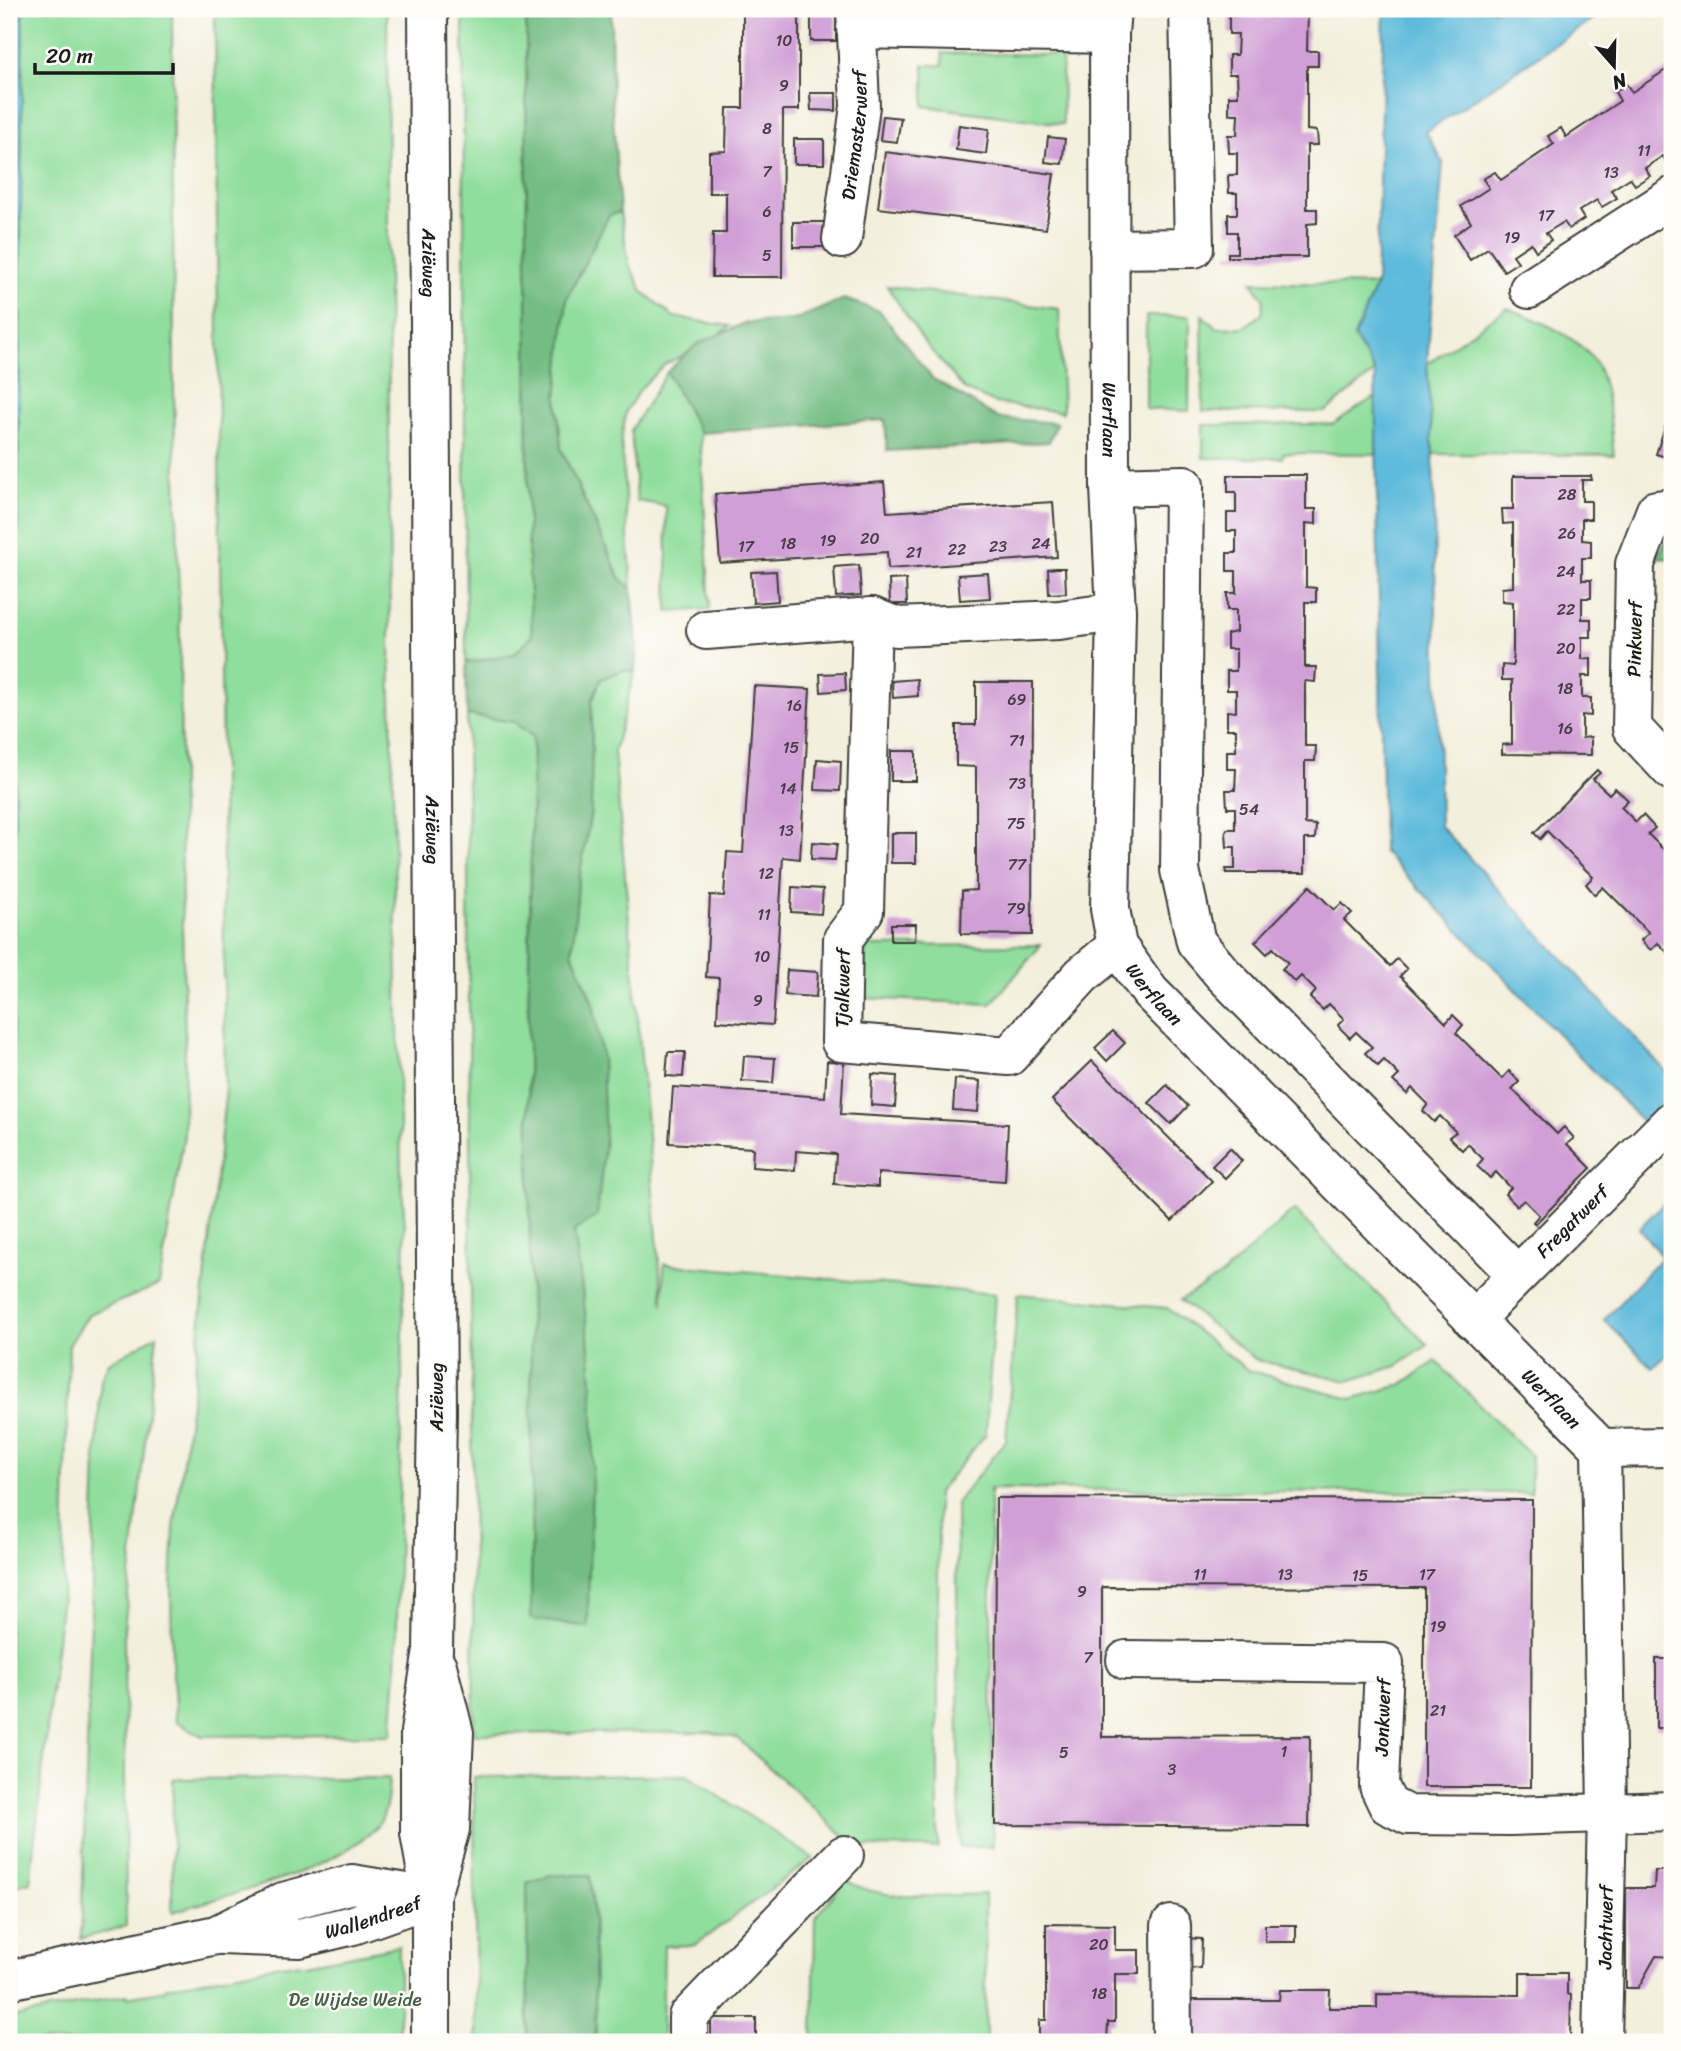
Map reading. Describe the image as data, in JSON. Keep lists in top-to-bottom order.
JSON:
{
  "streets": {
    "street": [
      "Driemasterwerf",
      "Aziëweg",
      "Werflaan",
      "Pinkwerf",
      "Tjalkwerf",
      "Fregatwerf",
      "Jonkwerf",
      "Wallendreef",
      "Jachtwerf"
    ]
  },
  "crossings": [
    ["Driemasterwerf", "Werflaan"],
    ["Aziëweg", "Wallendreef"],
    ["Werflaan", "Tjalkwerf"],
    ["Werflaan", "Fregatwerf"],
    ["Jonkwerf", "Jachtwerf"]
  ],
  "parks": ["De Wijdse Weide"],
  "house_numbers": [
    "10",
    "9",
    "8",
    "11",
    "7",
    "13",
    "6",
    "17",
    "19",
    "5",
    "28",
    "26",
    "20",
    "19",
    "18",
    "24",
    "17",
    "23",
    "22",
    "21",
    "24",
    "22",
    "20",
    "18",
    "69",
    "16",
    "16",
    "71",
    "15",
    "73",
    "14",
    "54",
    "75",
    "13",
    "77",
    "12",
    "79",
    "11",
    "10",
    "9",
    "11",
    "13",
    "17",
    "15",
    "9",
    "19",
    "7",
    "21",
    "1",
    "5",
    "3",
    "20",
    "18"
  ],
  "scale_bar": "20 m",
  "north": "bottom"
}
